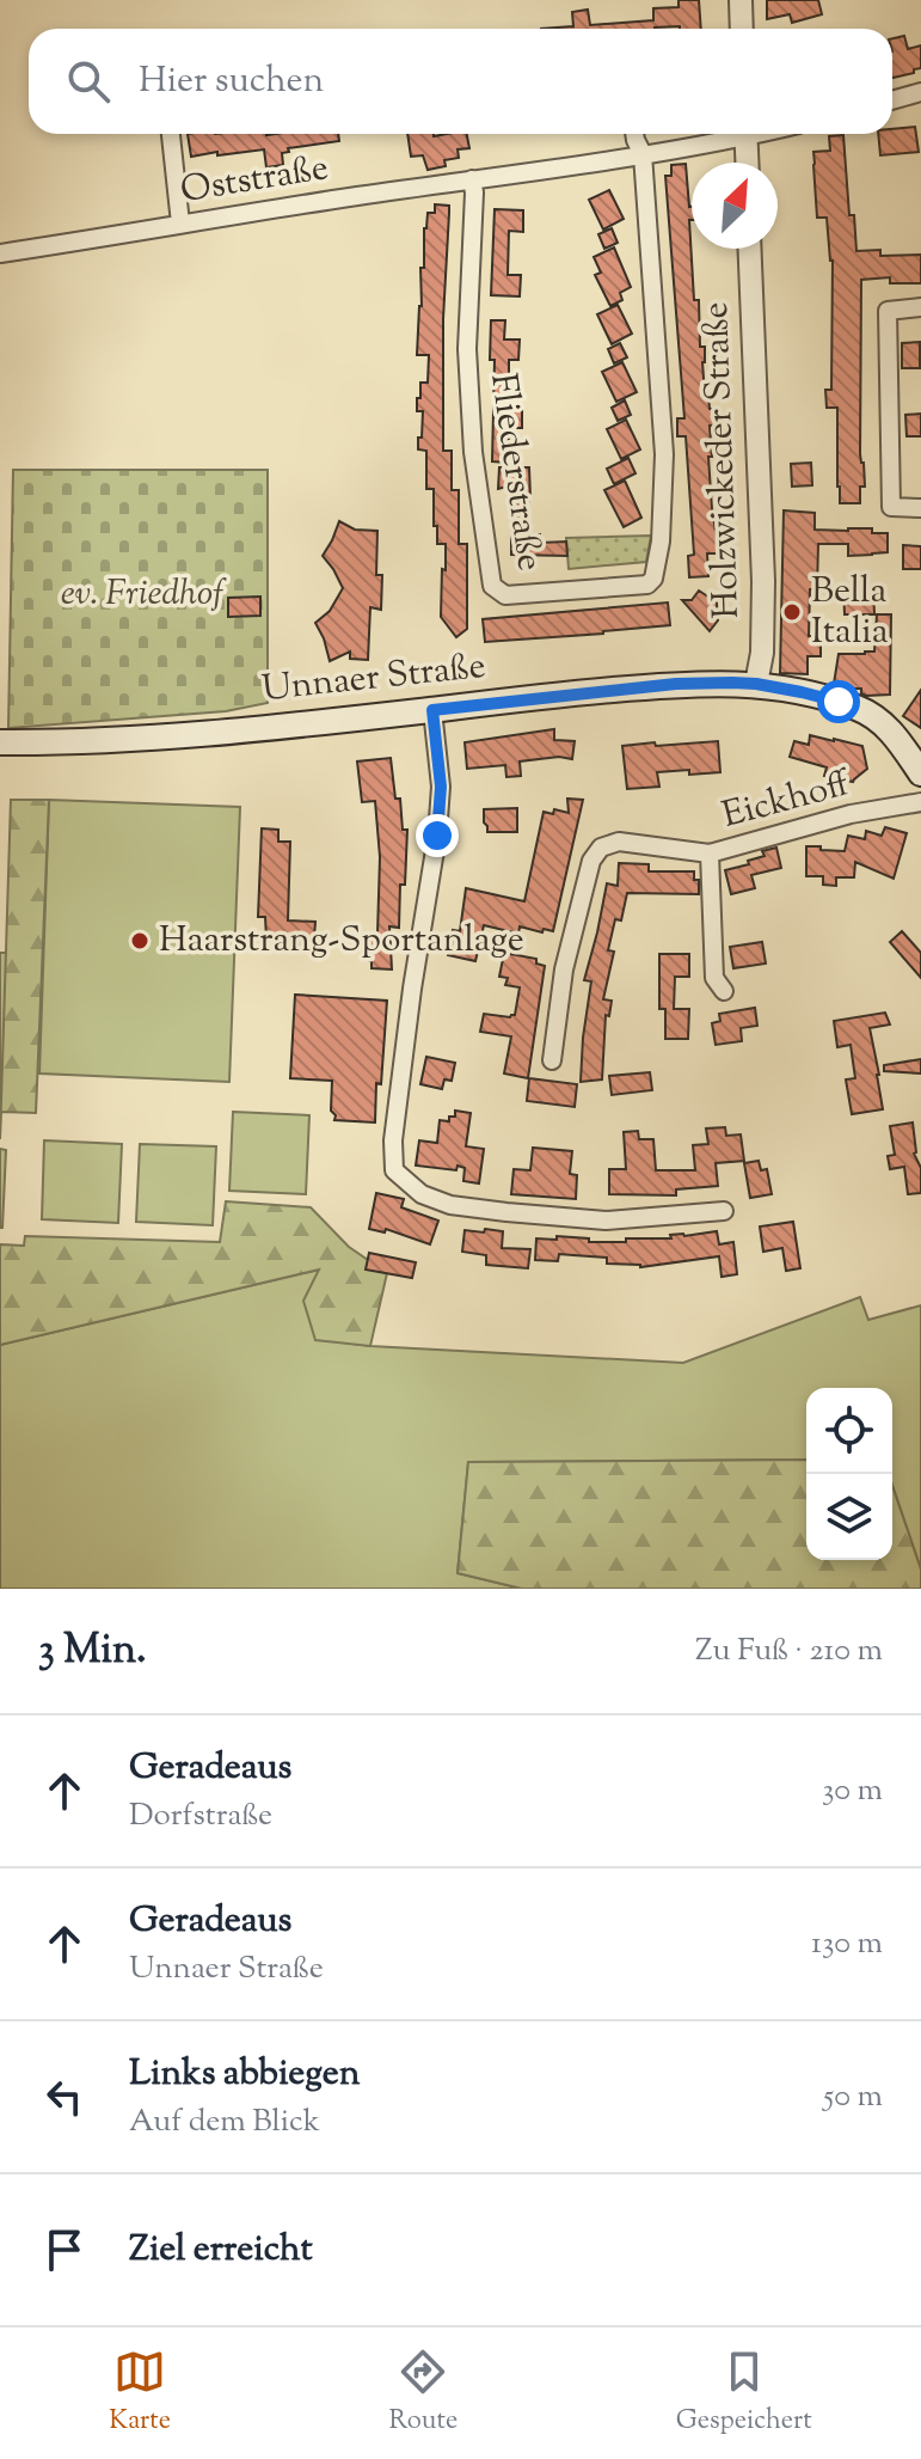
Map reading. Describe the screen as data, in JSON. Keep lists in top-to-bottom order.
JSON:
{
  "streets": {
    "main road": ["Unnaer Straße"],
    "street": [
      "Oststraße",
      "Holzwickeder Straße",
      "Fliederstraße",
      "Eickhoff"
    ]
  },
  "crossings": [
    ["Oststraße", "Fliederstraße"],
    ["Holzwickeder Straße", "Unnaer Straße"]
  ],
  "parks": ["ev. Friedhof"],
  "places": ["Bella Italia", "Haarstrang-Sportanlage"],
  "north": "top right",
  "page": {
    "search": "Hier suchen",
    "heading": ["3 Min.", "Zu Fuß · 210 m"],
    "list": [
      ["Geradeaus", "Dorfstraße", "30 m"],
      ["Geradeaus", "Unnaer Straße", "130 m"],
      ["Links abbiegen", "Auf dem Blick", "50 m"],
      "Ziel erreicht"
    ],
    "nav": ["Karte", "Route", "Gespeichert"]
  }
}
